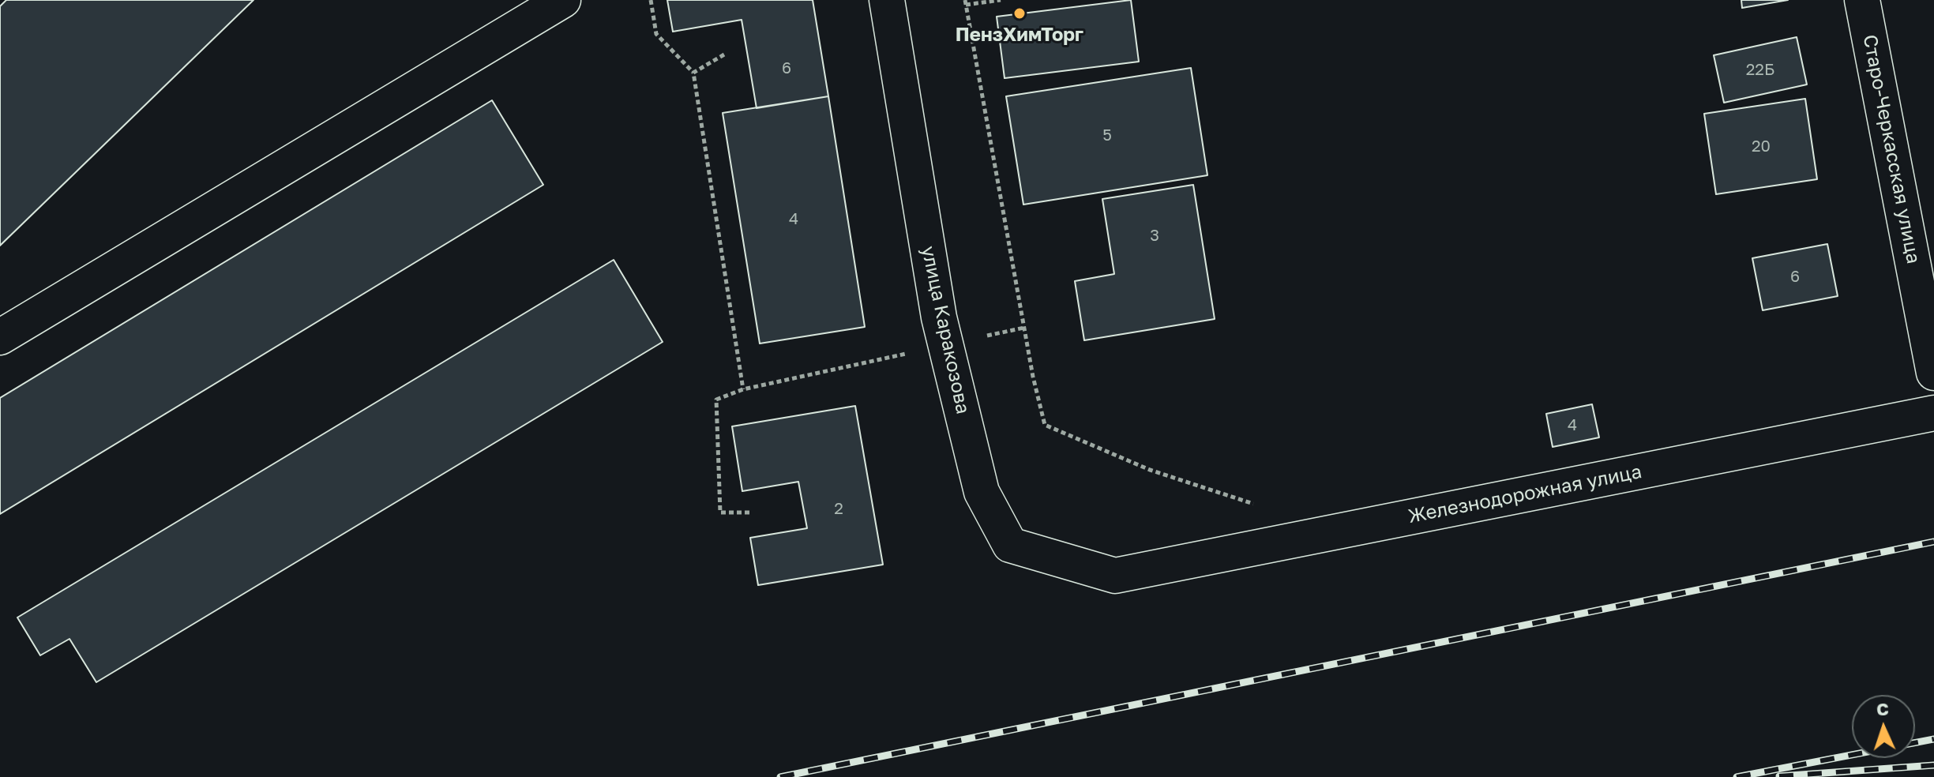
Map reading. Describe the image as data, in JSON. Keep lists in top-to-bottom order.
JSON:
{
  "streets": {
    "street": ["Старо-Черкасская улица", "улица Каракозова", "Железнодорожная улица"]
  },
  "crossings": [
    ["улица Каракозова", "Железнодорожная улица"]
  ],
  "places": ["ПензХимТорг"],
  "house_numbers": [
    "6",
    "22Б",
    "5",
    "20",
    "4",
    "3",
    "6",
    "4",
    "2"
  ],
  "north": "top"
}
